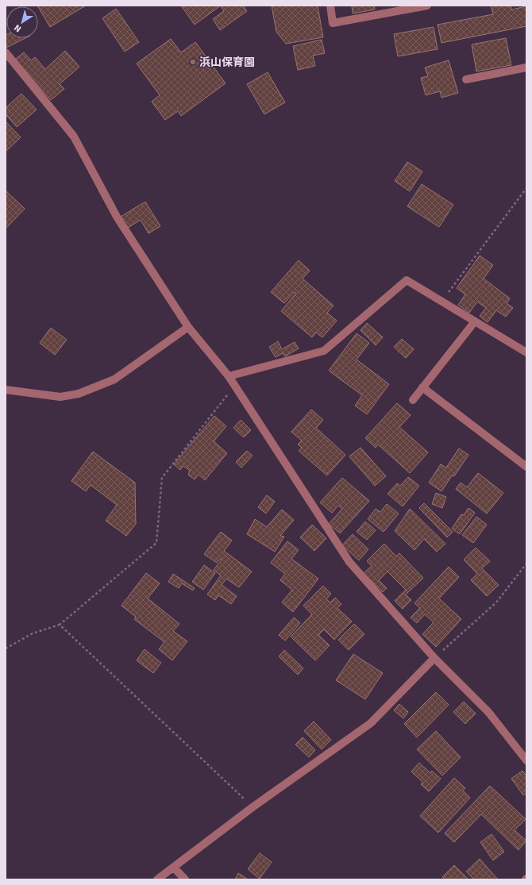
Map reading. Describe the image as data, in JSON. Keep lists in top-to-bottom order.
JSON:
{
  "places": ["浜山保育園"],
  "north": "bottom left"
}
